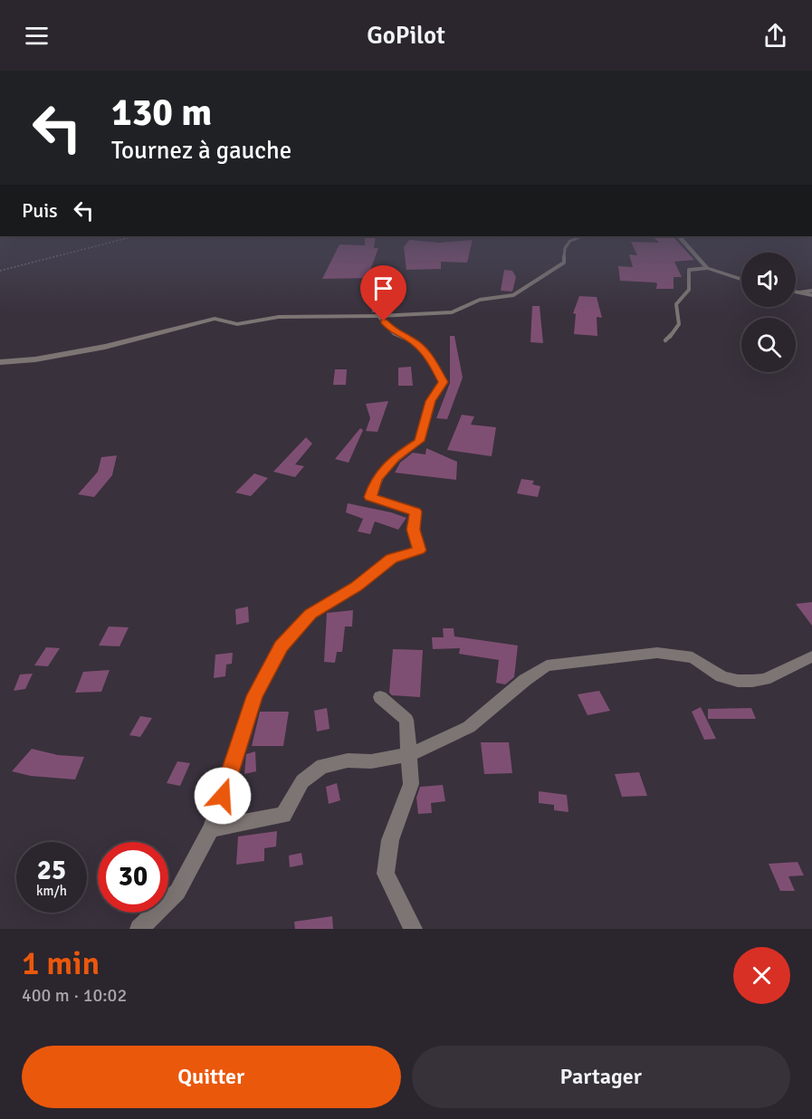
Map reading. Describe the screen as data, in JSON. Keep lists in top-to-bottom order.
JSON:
{
  "page": {
    "header": "GoPilot",
    "turn": ["130 m", "Tournez à gauche"],
    "then": "Puis",
    "speed": "25 km/h",
    "limit": "30",
    "heading": ["1 min", "400 m · 10:02"],
    "buttons": ["Quitter", "Partager"]
  }
}
